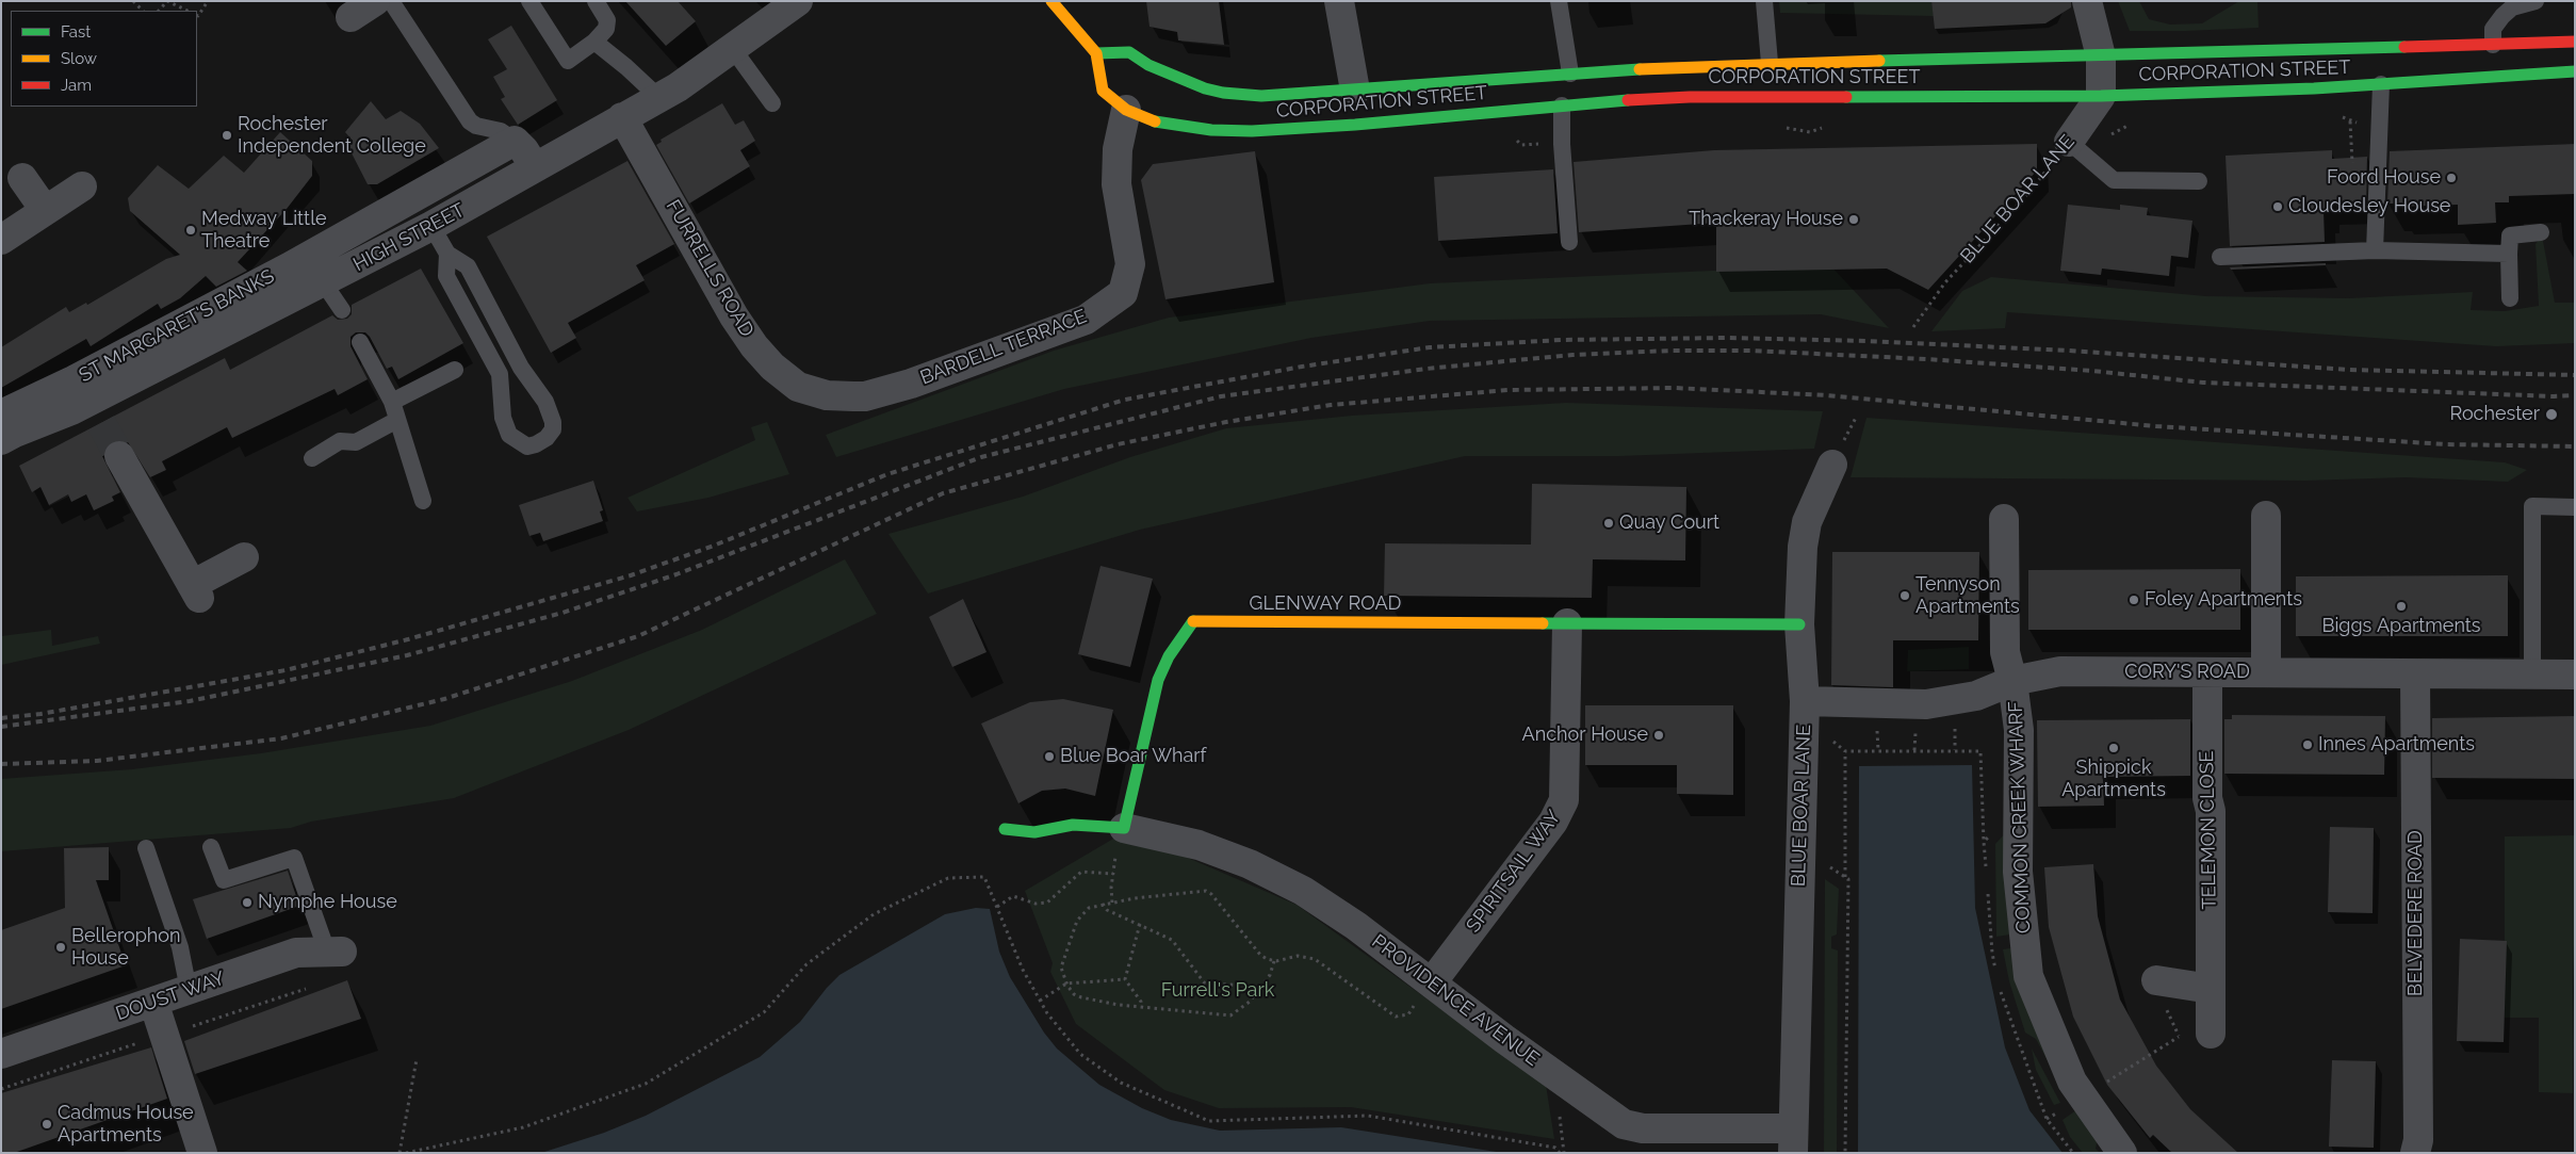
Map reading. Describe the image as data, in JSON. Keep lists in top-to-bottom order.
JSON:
{
  "streets": {
    "main road": ["CORPORATION STREET", "GLENWAY ROAD"],
    "street": [
      "BLUE BOAR LANE",
      "HIGH STREET",
      "FURRELLS ROAD",
      "ST MARGARET'S BANKS",
      "BARDELL TERRACE",
      "CORY'S ROAD",
      "COMMON CREEK WHARF",
      "TELEMON CLOSE",
      "SPIRITSAIL WAY",
      "BELVEDERE ROAD",
      "DOUST WAY",
      "PROVIDENCE AVENUE"
    ]
  },
  "crossings": [
    ["CORPORATION STREET", "BLUE BOAR LANE"],
    ["CORPORATION STREET", "BARDELL TERRACE"],
    ["BLUE BOAR LANE", "GLENWAY ROAD"],
    ["BLUE BOAR LANE", "CORY'S ROAD"],
    ["BLUE BOAR LANE", "PROVIDENCE AVENUE"],
    ["HIGH STREET", "FURRELLS ROAD"],
    ["FURRELLS ROAD", "BARDELL TERRACE"],
    ["GLENWAY ROAD", "SPIRITSAIL WAY"],
    ["GLENWAY ROAD", "PROVIDENCE AVENUE"],
    ["CORY'S ROAD", "COMMON CREEK WHARF"],
    ["CORY'S ROAD", "TELEMON CLOSE"],
    ["CORY'S ROAD", "BELVEDERE ROAD"],
    ["SPIRITSAIL WAY", "PROVIDENCE AVENUE"]
  ],
  "parks": ["Furrell's Park"],
  "places": [
    "Rochester Independent College",
    "Foord House",
    "Cloudesley House",
    "Thackeray House",
    "Medway Little Theatre",
    "Rochester",
    "Quay Court",
    "Tennyson Apartments",
    "Foley Apartments",
    "Biggs Apartments",
    "Anchor House",
    "Innes Apartments",
    "Shippick Apartments",
    "Blue Boar Wharf",
    "Nymphe House",
    "Bellerophon House",
    "Cadmus House Apartments"
  ],
  "legend": ["Fast", "Slow", "Jam"]
}
